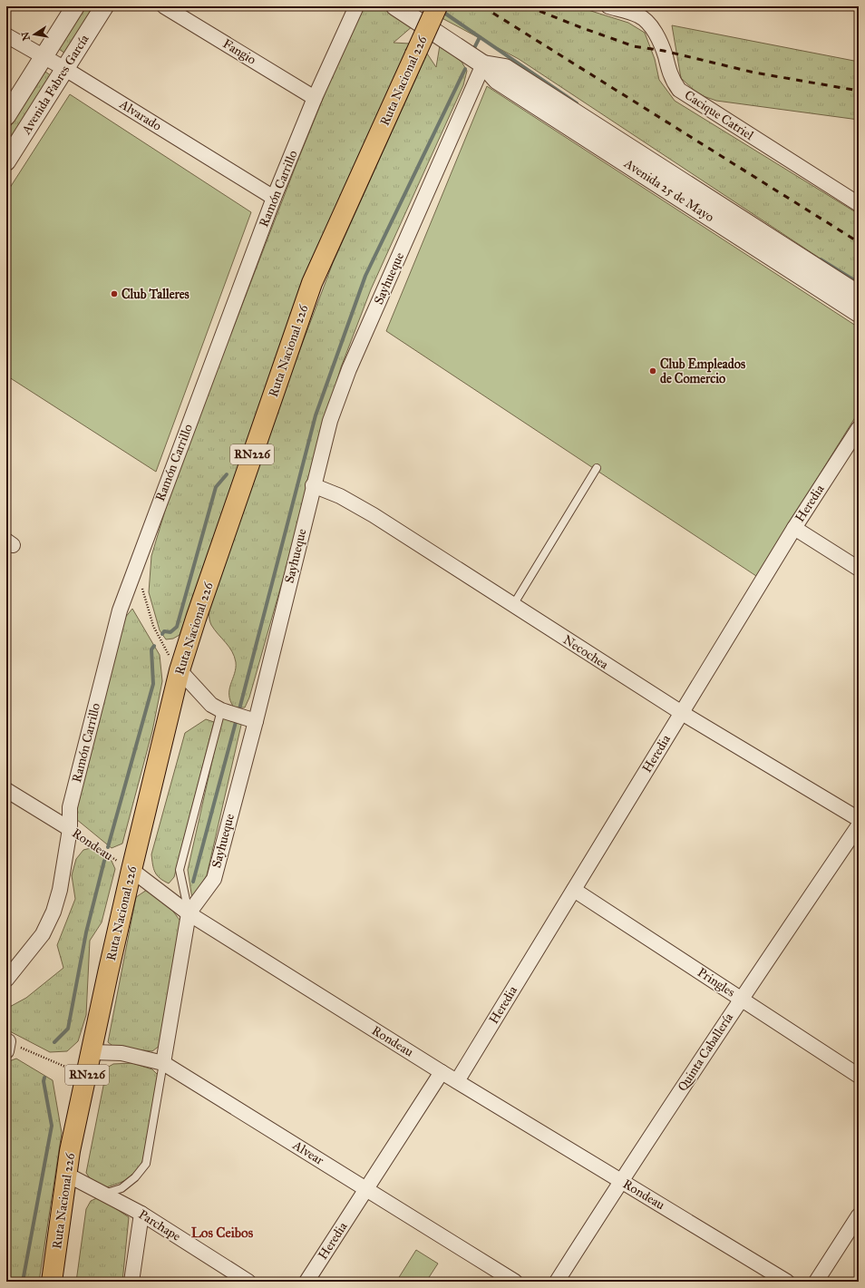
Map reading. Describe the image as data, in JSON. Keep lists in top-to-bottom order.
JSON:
{
  "streets": {
    "highway": ["Ruta Nacional 226", "RN226"],
    "street": [
      "Fangio",
      "Avenida Fabres García",
      "Alvarado",
      "Cacique Catriel",
      "Ramón Carrillo",
      "Avenida 25 de Mayo",
      "Sayhueque",
      "Heredia",
      "Necochea",
      "Rondeau",
      "Pringles",
      "Quinta Caballería",
      "Alvear",
      "Parchape"
    ]
  },
  "crossings": [
    ["Fangio", "Ramón Carrillo"],
    ["Ruta Nacional 226", "Rondeau"],
    ["Ruta Nacional 226", "Alvear"],
    ["Ruta Nacional 226", "Parchape"],
    ["Avenida Fabres García", "Alvarado"],
    ["Alvarado", "Ramón Carrillo"],
    ["Ramón Carrillo", "Rondeau"],
    ["Avenida 25 de Mayo", "Sayhueque"],
    ["Sayhueque", "Necochea"],
    ["Sayhueque", "Rondeau"],
    ["Sayhueque", "Alvear"],
    ["Heredia", "Necochea"],
    ["Heredia", "Rondeau"],
    ["Heredia", "Pringles"],
    ["Heredia", "Alvear"],
    ["Rondeau", "Quinta Caballería"],
    ["Pringles", "Quinta Caballería"]
  ],
  "districts": ["Los Ceibos"],
  "places": ["Club Talleres", "Club Empleados de Comercio"],
  "north": "left"
}
